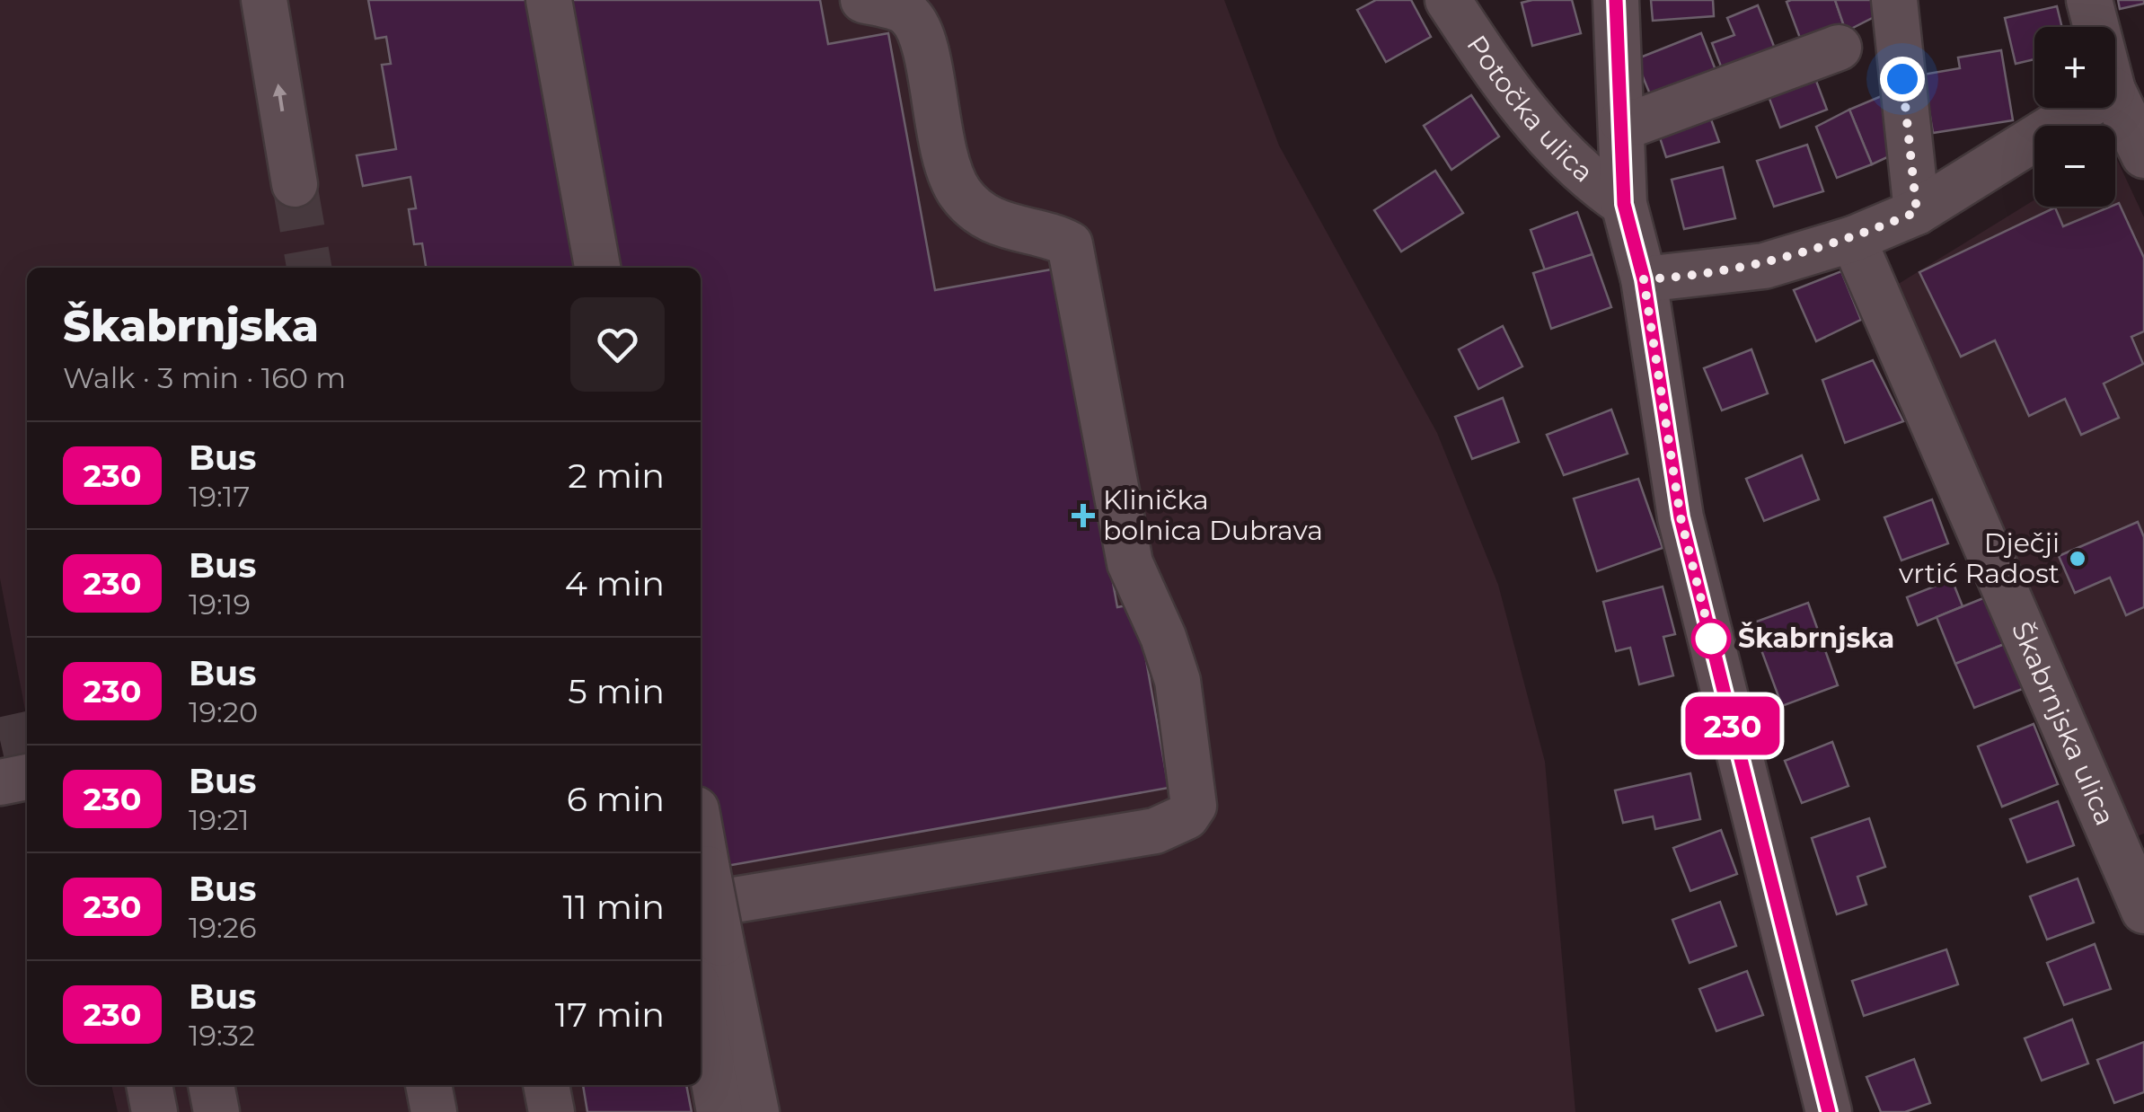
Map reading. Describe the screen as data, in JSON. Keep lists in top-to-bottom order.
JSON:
{
  "streets": {
    "street": ["Potočka ulica", "Škabrnjska ulica"]
  },
  "places": {
    "health": ["Klinička bolnica Dubrava"],
    "other": ["Dječji vrtić Radost", "Škabrnjska"]
  },
  "lines": ["bus line 230"],
  "page": {
    "on_map": "230",
    "map_buttons": ["+", "−"],
    "heading": ["Škabrnjska", "Walk · 3 min · 160 m"],
    "list": [
      {
        "mark": "230",
        "name": "Bus",
        "note": "19:17",
        "value": "2 min"
      },
      {
        "mark": "230",
        "name": "Bus",
        "note": "19:19",
        "value": "4 min"
      },
      {
        "mark": "230",
        "name": "Bus",
        "note": "19:20",
        "value": "5 min"
      },
      {
        "mark": "230",
        "name": "Bus",
        "note": "19:21",
        "value": "6 min"
      },
      {
        "mark": "230",
        "name": "Bus",
        "note": "19:26",
        "value": "11 min"
      },
      {
        "mark": "230",
        "name": "Bus",
        "note": "19:32",
        "value": "17 min"
      }
    ]
  }
}
